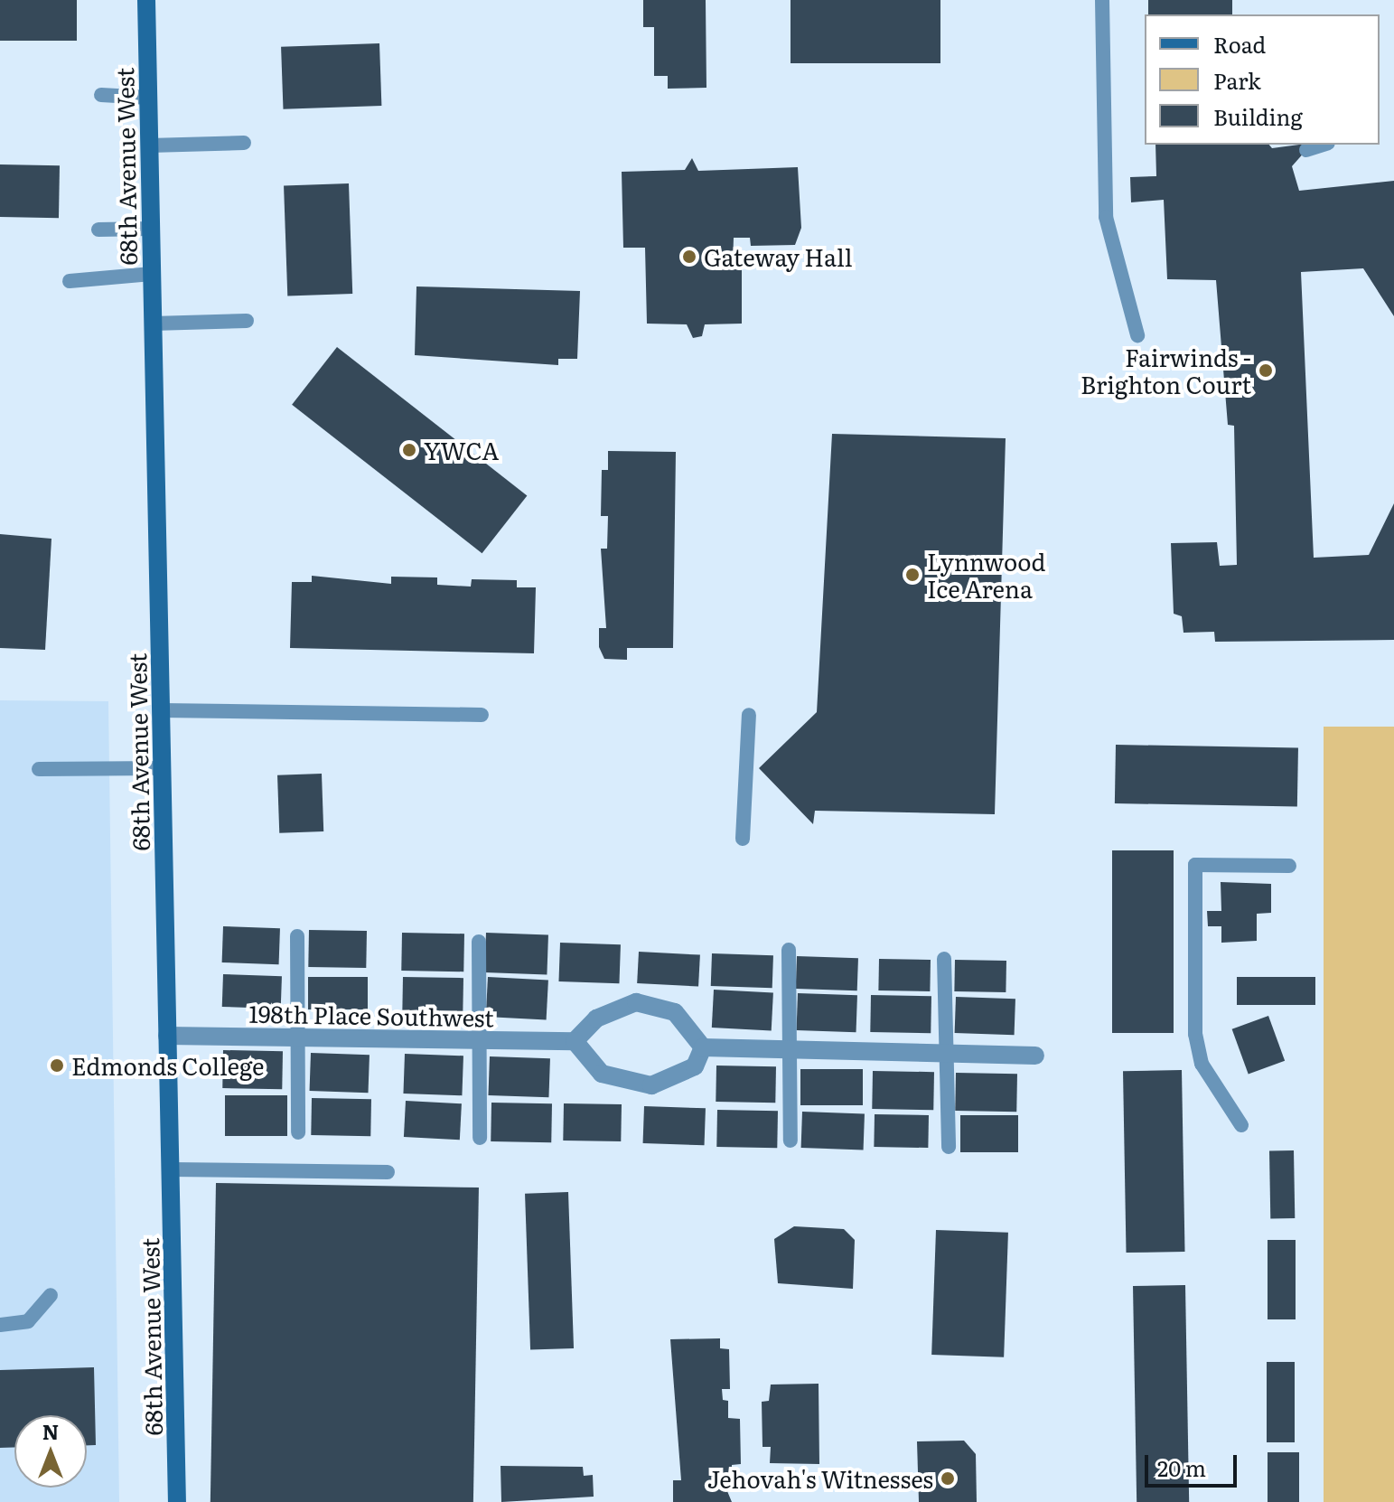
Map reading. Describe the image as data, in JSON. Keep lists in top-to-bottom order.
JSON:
{
  "streets": {
    "street": ["68th Avenue West", "198th Place Southwest"]
  },
  "crossings": [
    ["68th Avenue West", "198th Place Southwest"]
  ],
  "places": [
    "Gateway Hall",
    "Fairwinds - Brighton Court",
    "YWCA",
    "Lynnwood Ice Arena",
    "Edmonds College",
    "Jehovah's Witnesses"
  ],
  "legend": ["Road", "Park", "Building"],
  "scale_bar": "20 m",
  "north": "top"
}
